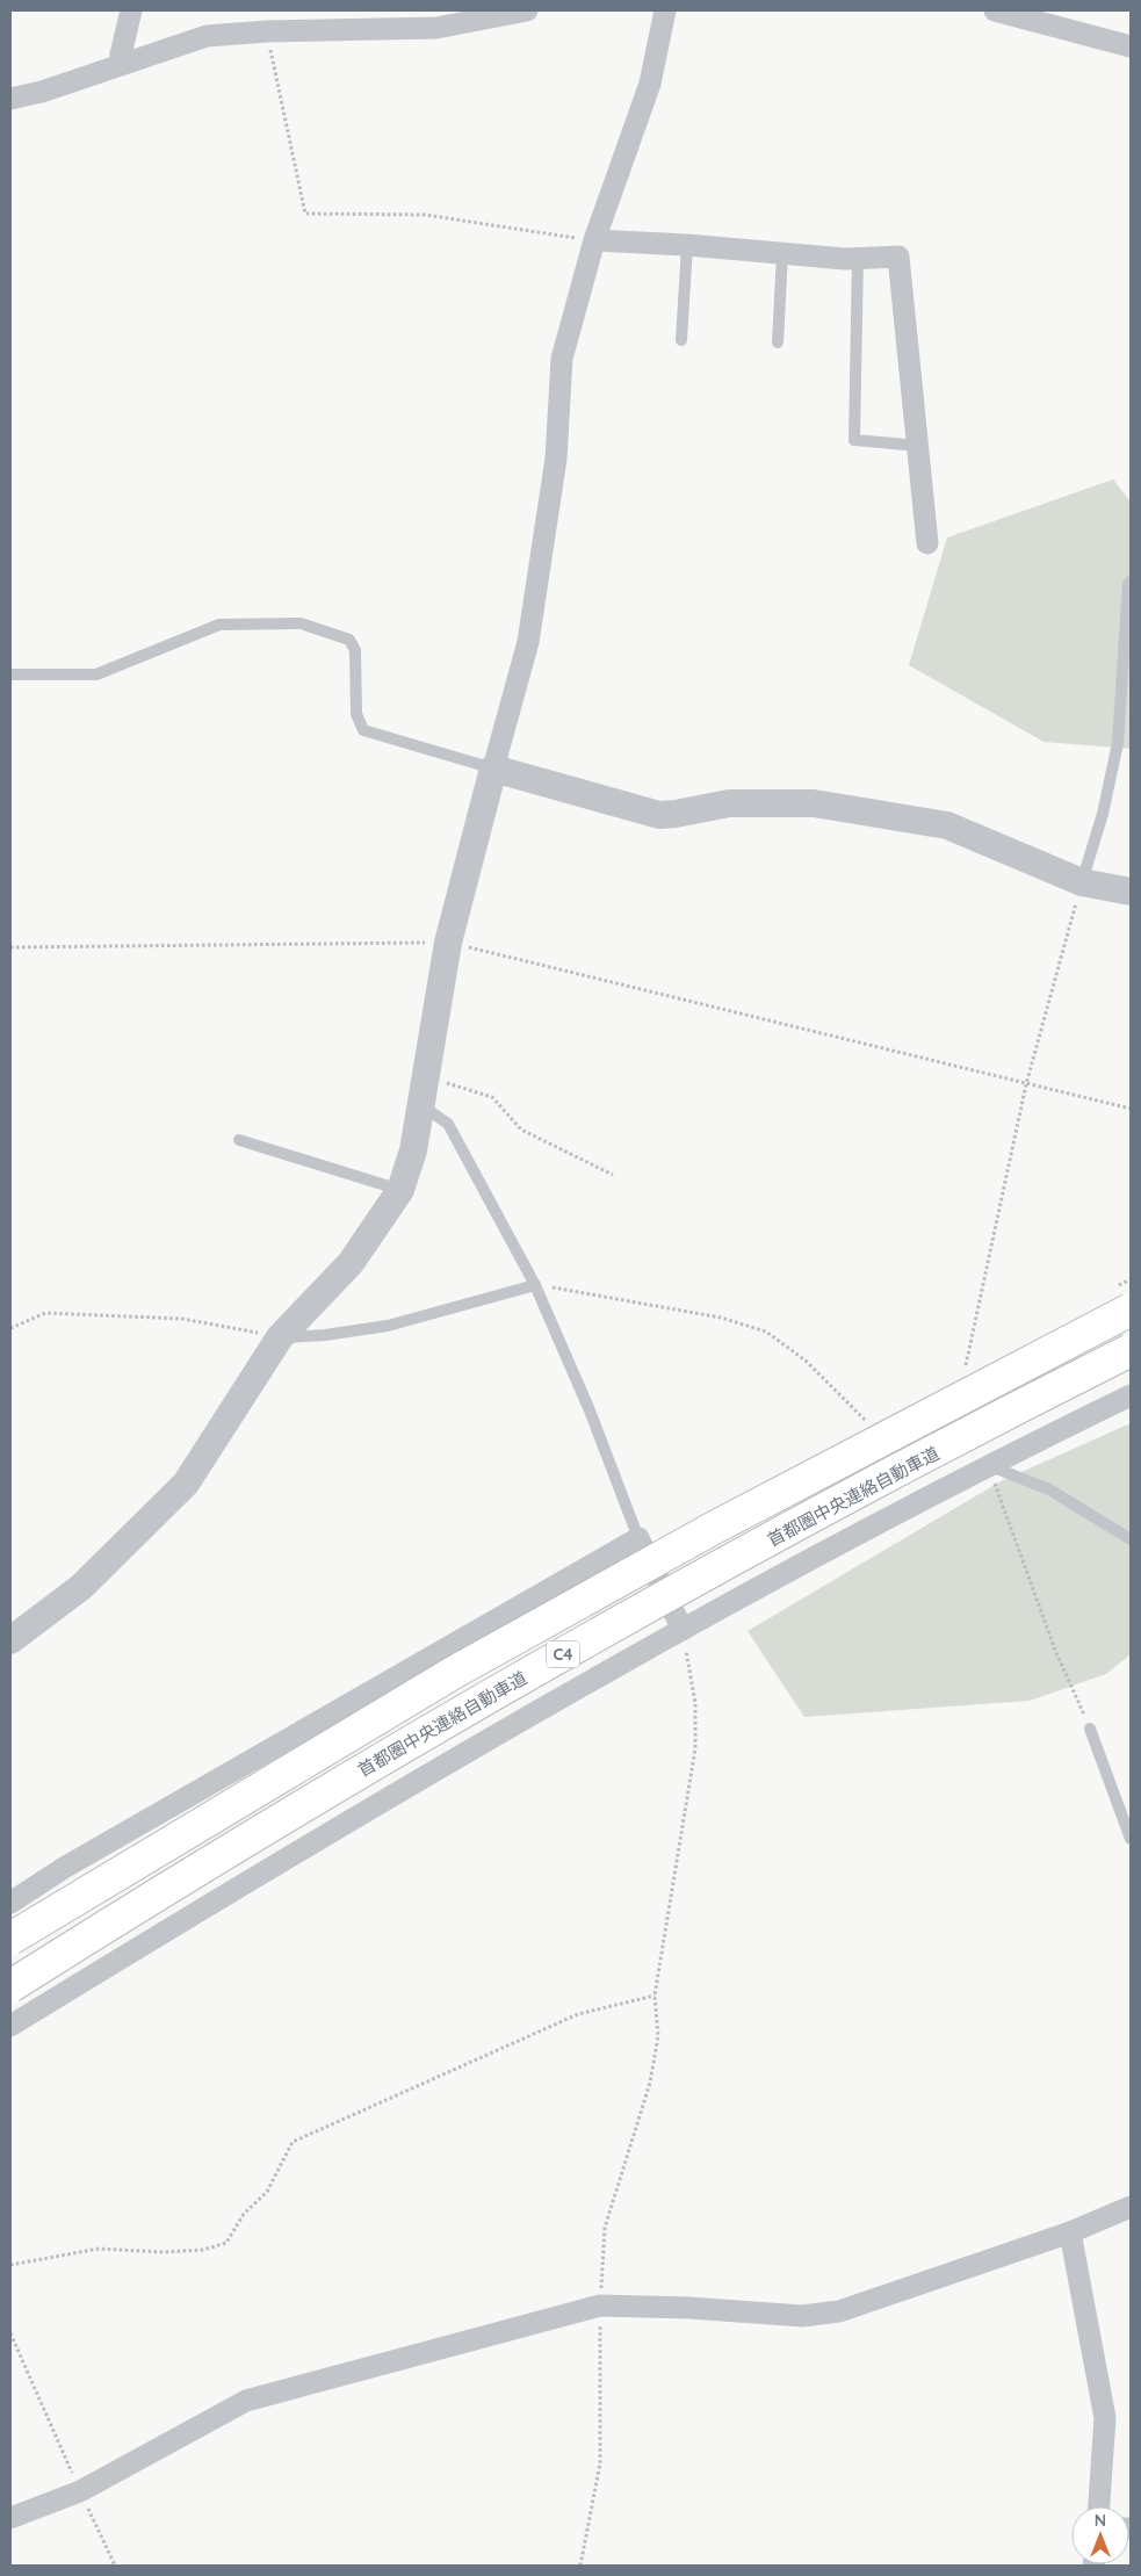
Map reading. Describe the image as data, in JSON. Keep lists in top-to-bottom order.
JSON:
{
  "streets": {
    "highway": ["首都圏中央連絡自動車道", "C4"]
  },
  "north": "top"
}
